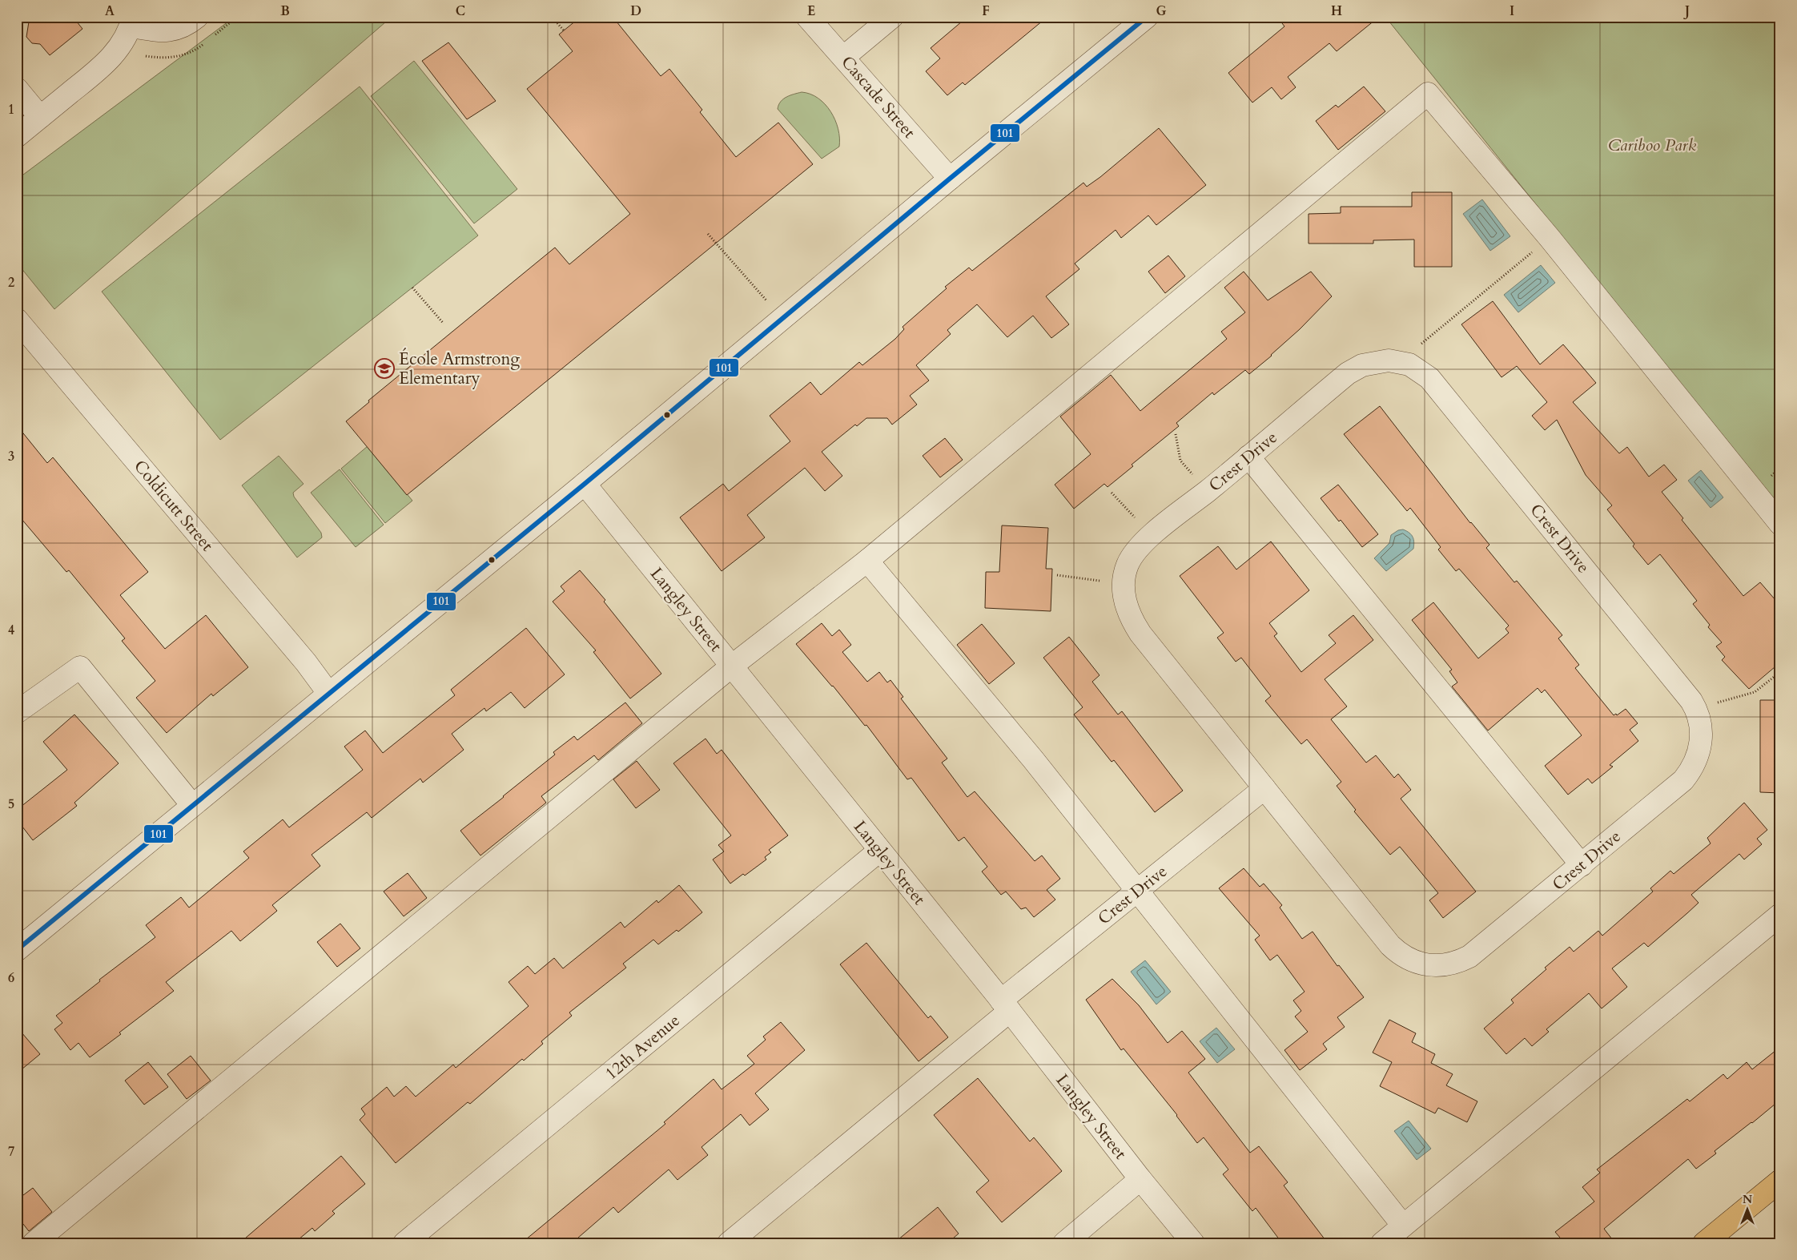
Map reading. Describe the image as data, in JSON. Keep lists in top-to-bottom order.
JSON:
{
  "streets": {
    "street": [
      "Cascade Street",
      "Crest Drive",
      "Coldicutt Street",
      "Langley Street",
      "12th Avenue"
    ]
  },
  "crossings": [
    ["Crest Drive", "Langley Street"],
    ["Langley Street", "12th Avenue"]
  ],
  "parks": ["Cariboo Park"],
  "places": {
    "school or university": ["École Armstrong Elementary"]
  },
  "lines": ["transit line 101"],
  "north": "top",
  "grid": {
    "columns": [
      "A",
      "B",
      "C",
      "D",
      "E",
      "F",
      "G",
      "H",
      "I",
      "J"
    ],
    "rows": [
      "1",
      "2",
      "3",
      "4",
      "5",
      "6",
      "7"
    ]
  }
}
